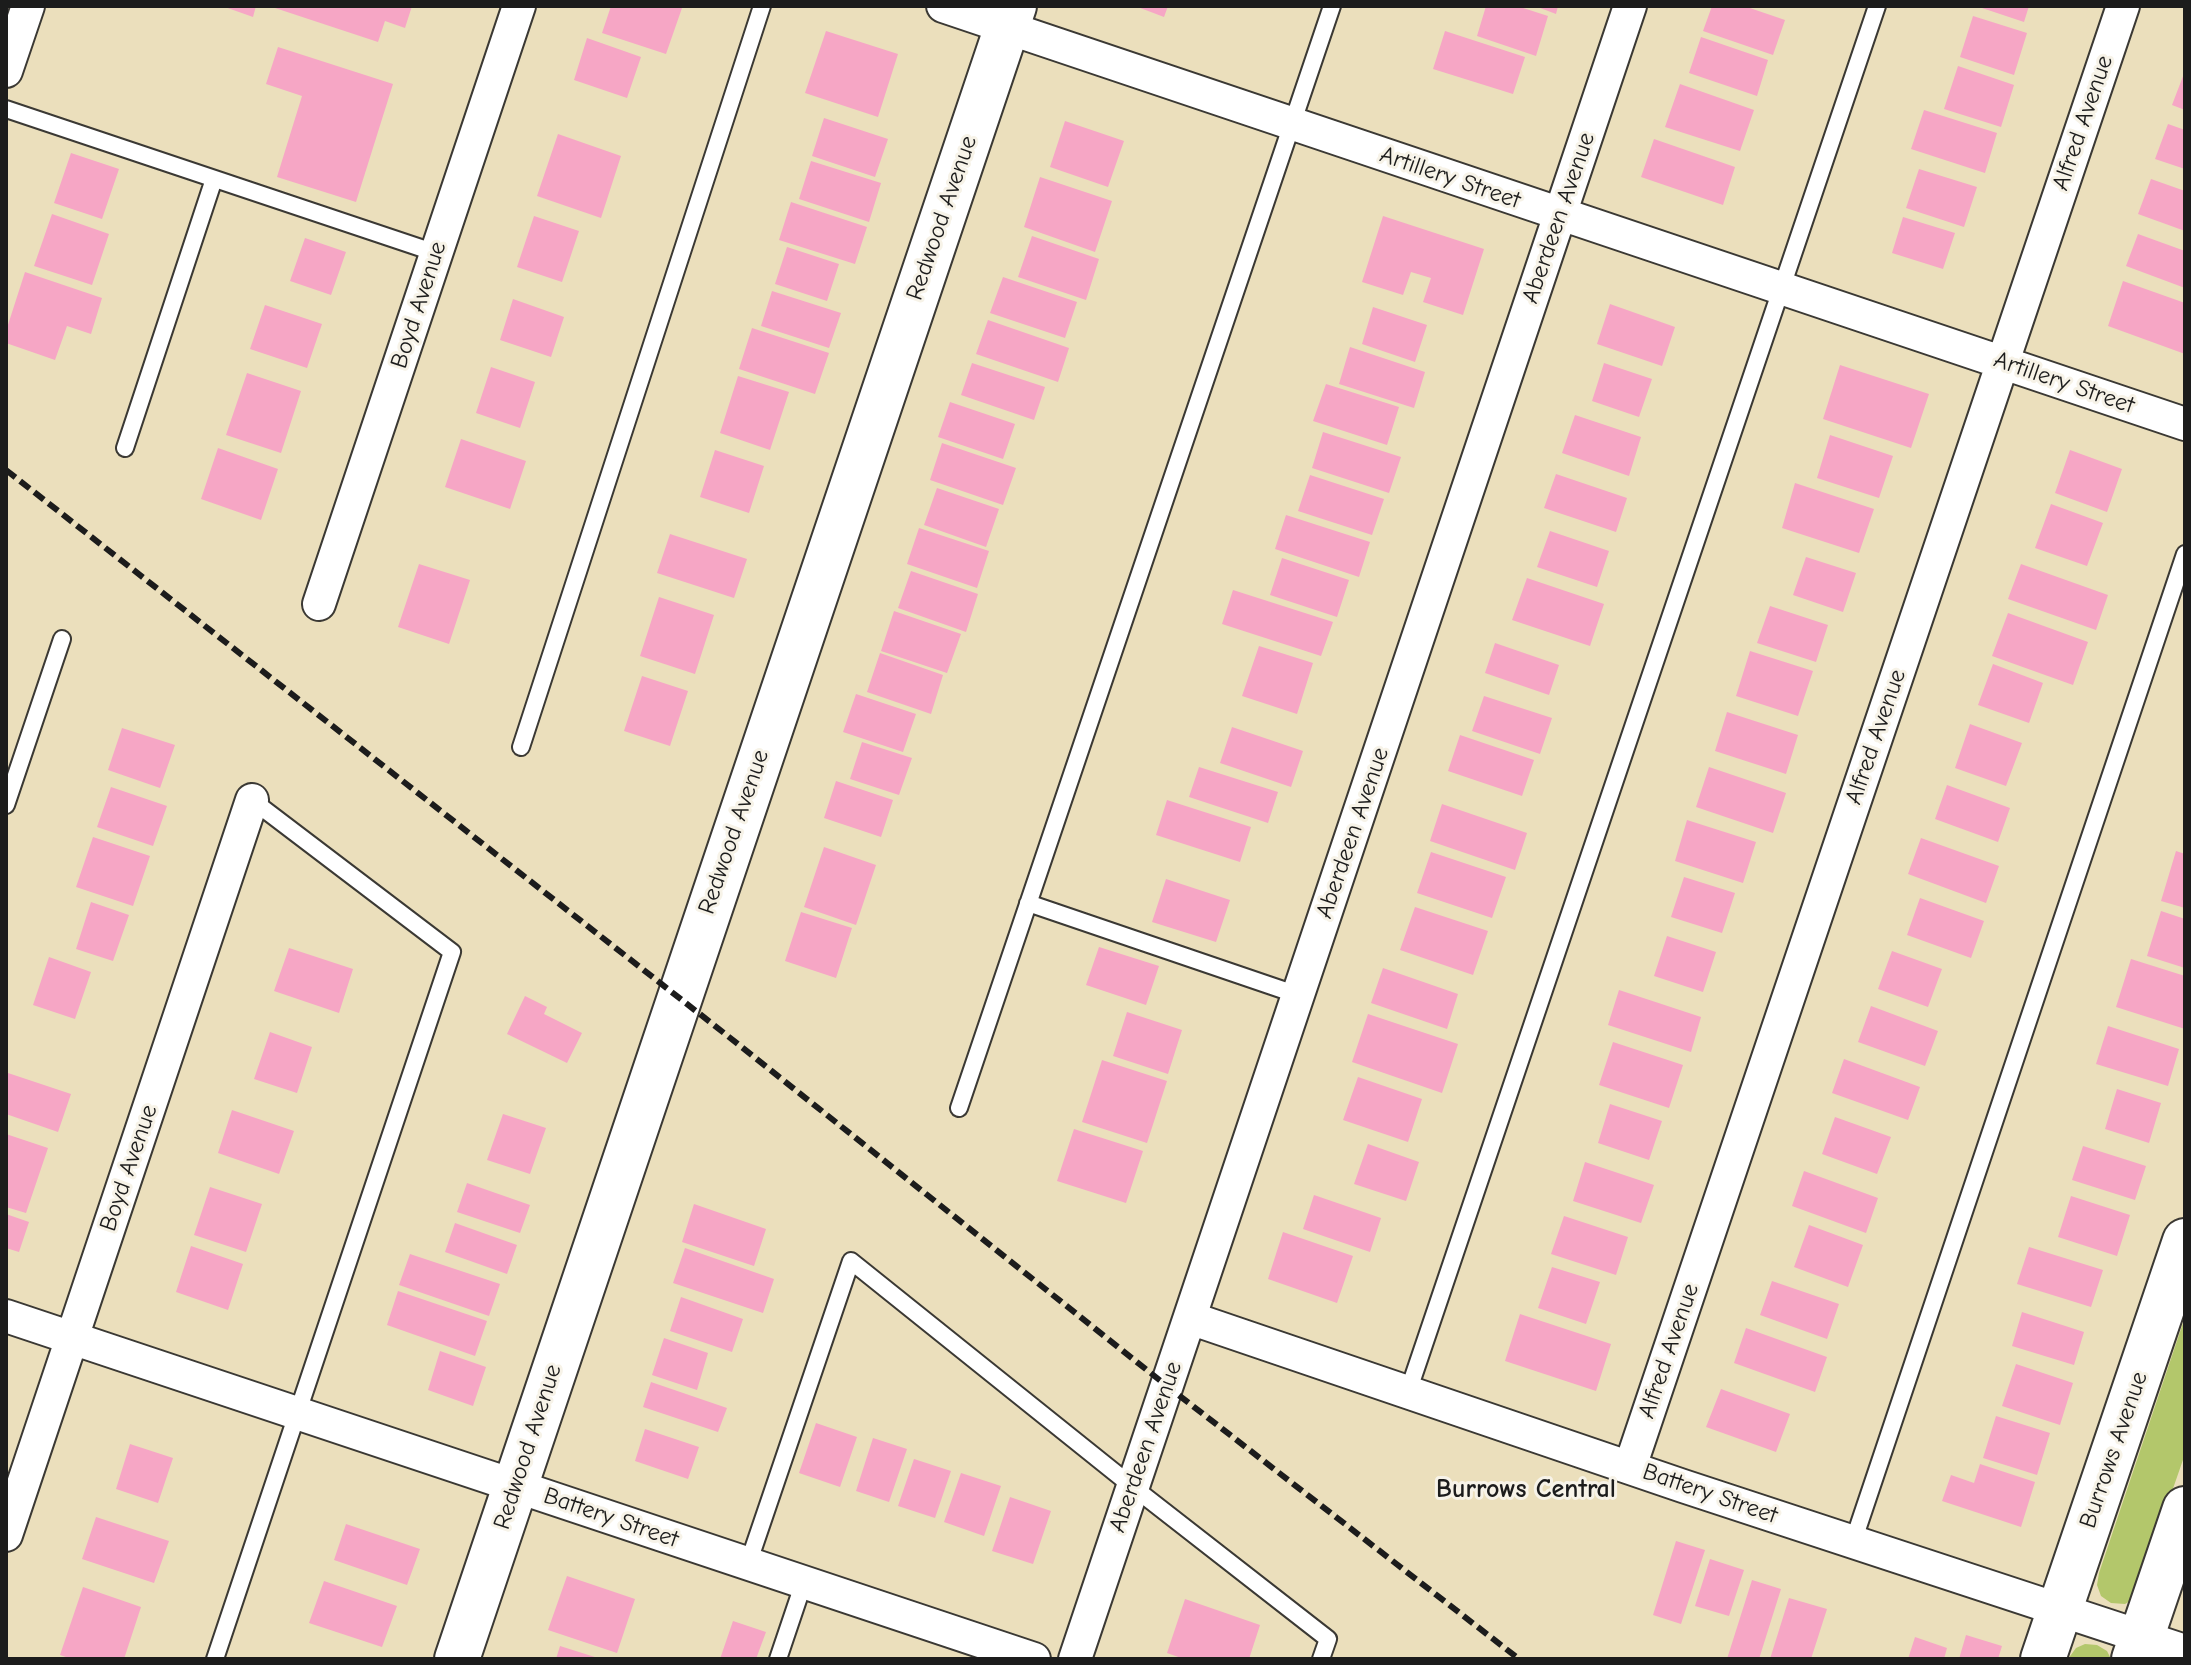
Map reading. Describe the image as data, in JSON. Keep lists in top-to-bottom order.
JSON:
{
  "streets": {
    "street": [
      "Alfred Avenue",
      "Artillery Street",
      "Redwood Avenue",
      "Aberdeen Avenue",
      "Boyd Avenue",
      "Burrows Avenue",
      "Battery Street"
    ]
  },
  "crossings": [
    ["Alfred Avenue", "Artillery Street"],
    ["Alfred Avenue", "Battery Street"],
    ["Artillery Street", "Redwood Avenue"],
    ["Artillery Street", "Aberdeen Avenue"],
    ["Redwood Avenue", "Battery Street"],
    ["Aberdeen Avenue", "Battery Street"],
    ["Boyd Avenue", "Battery Street"],
    ["Burrows Avenue", "Battery Street"]
  ],
  "districts": ["Burrows Central"]
}
